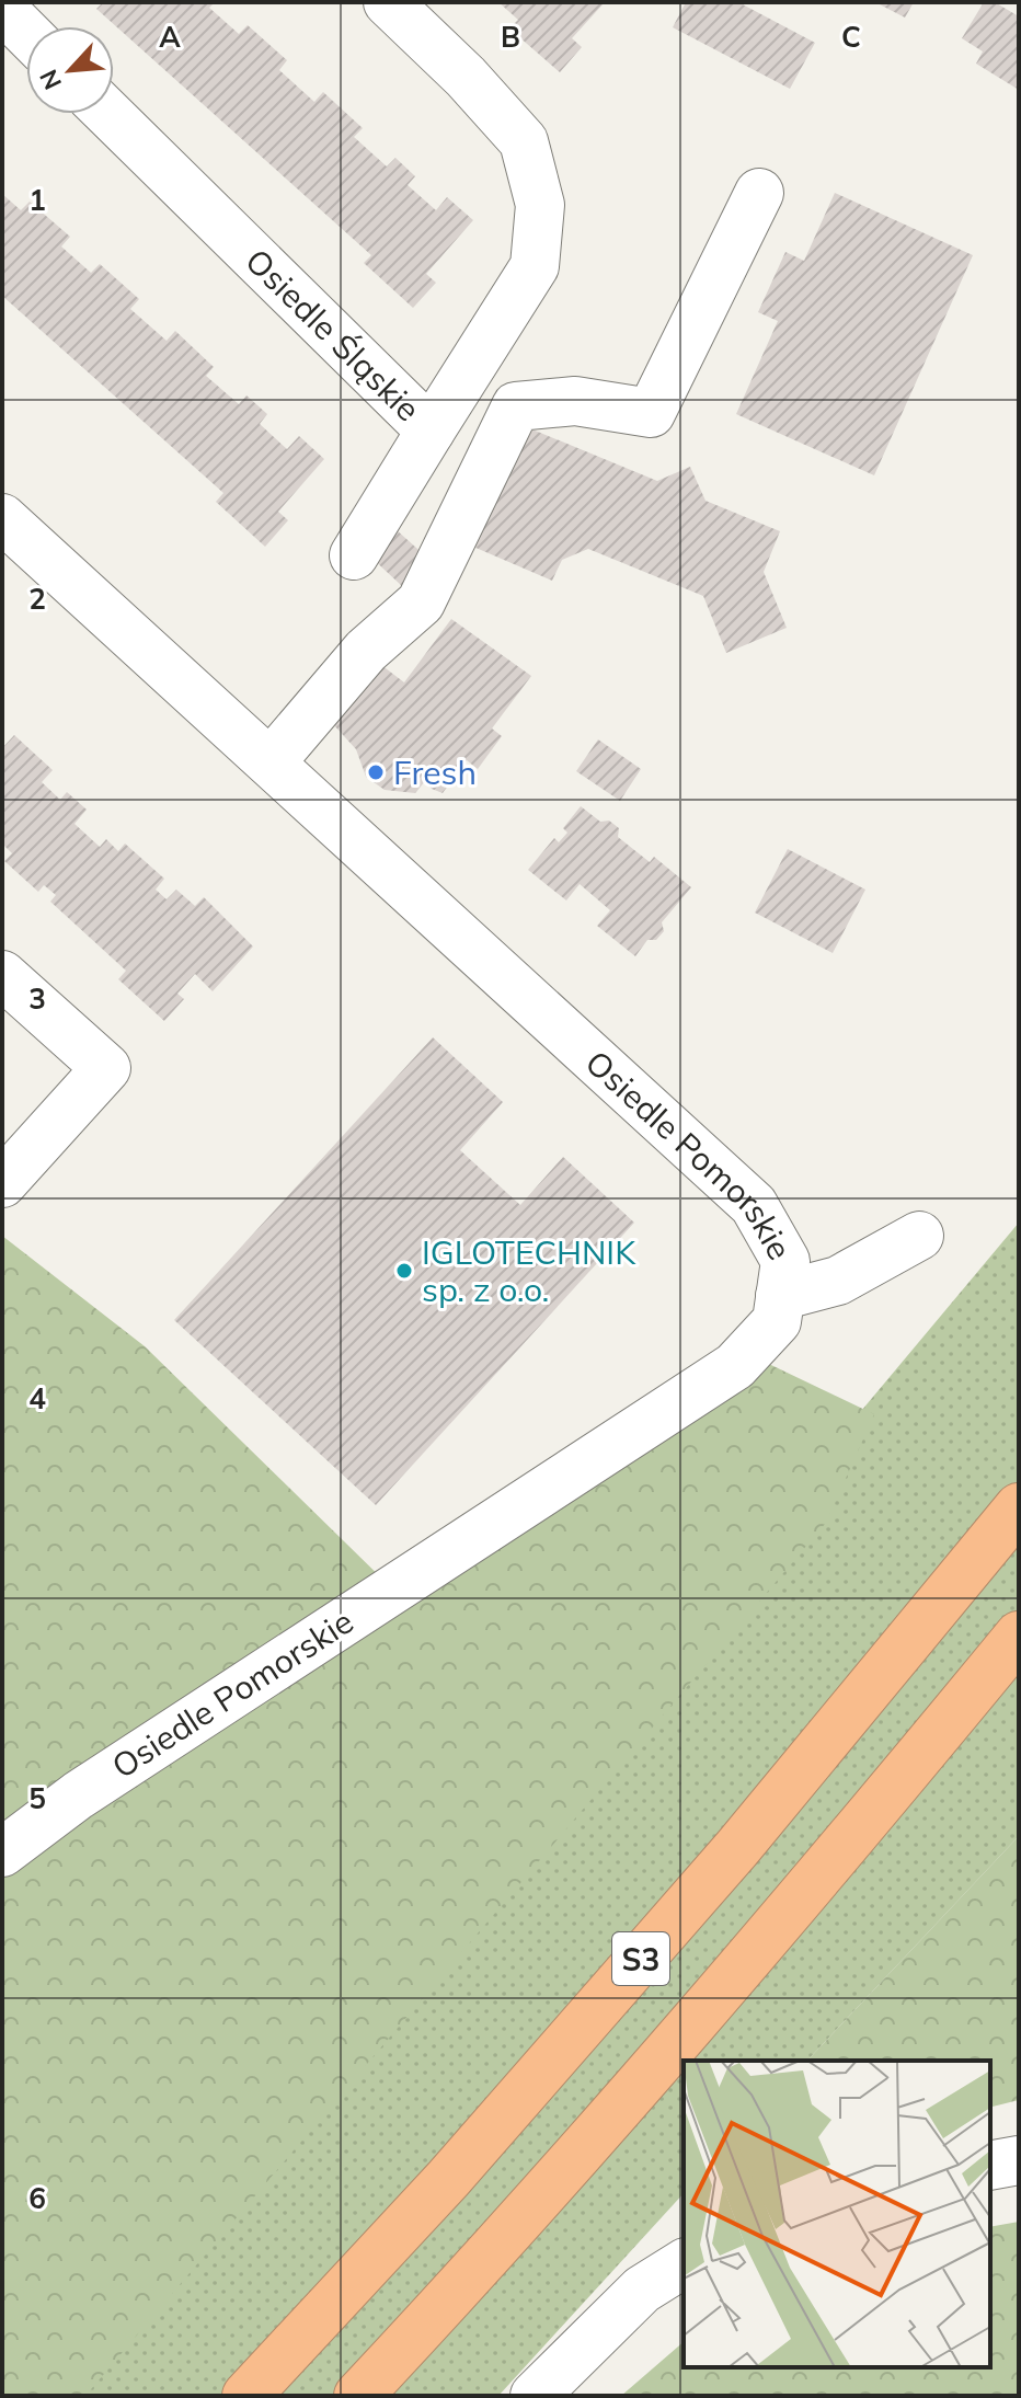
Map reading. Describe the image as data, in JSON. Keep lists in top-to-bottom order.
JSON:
{
  "streets": {
    "highway": ["S3"],
    "street": ["Osiedle Śląskie", "Osiedle Pomorskie"]
  },
  "places": ["Fresh", "IGLOTECHNIK sp. z o.o."],
  "north": "bottom left",
  "grid": {
    "columns": ["A", "B", "C"],
    "rows": [
      "1",
      "2",
      "3",
      "4",
      "5",
      "6"
    ]
  }
}
